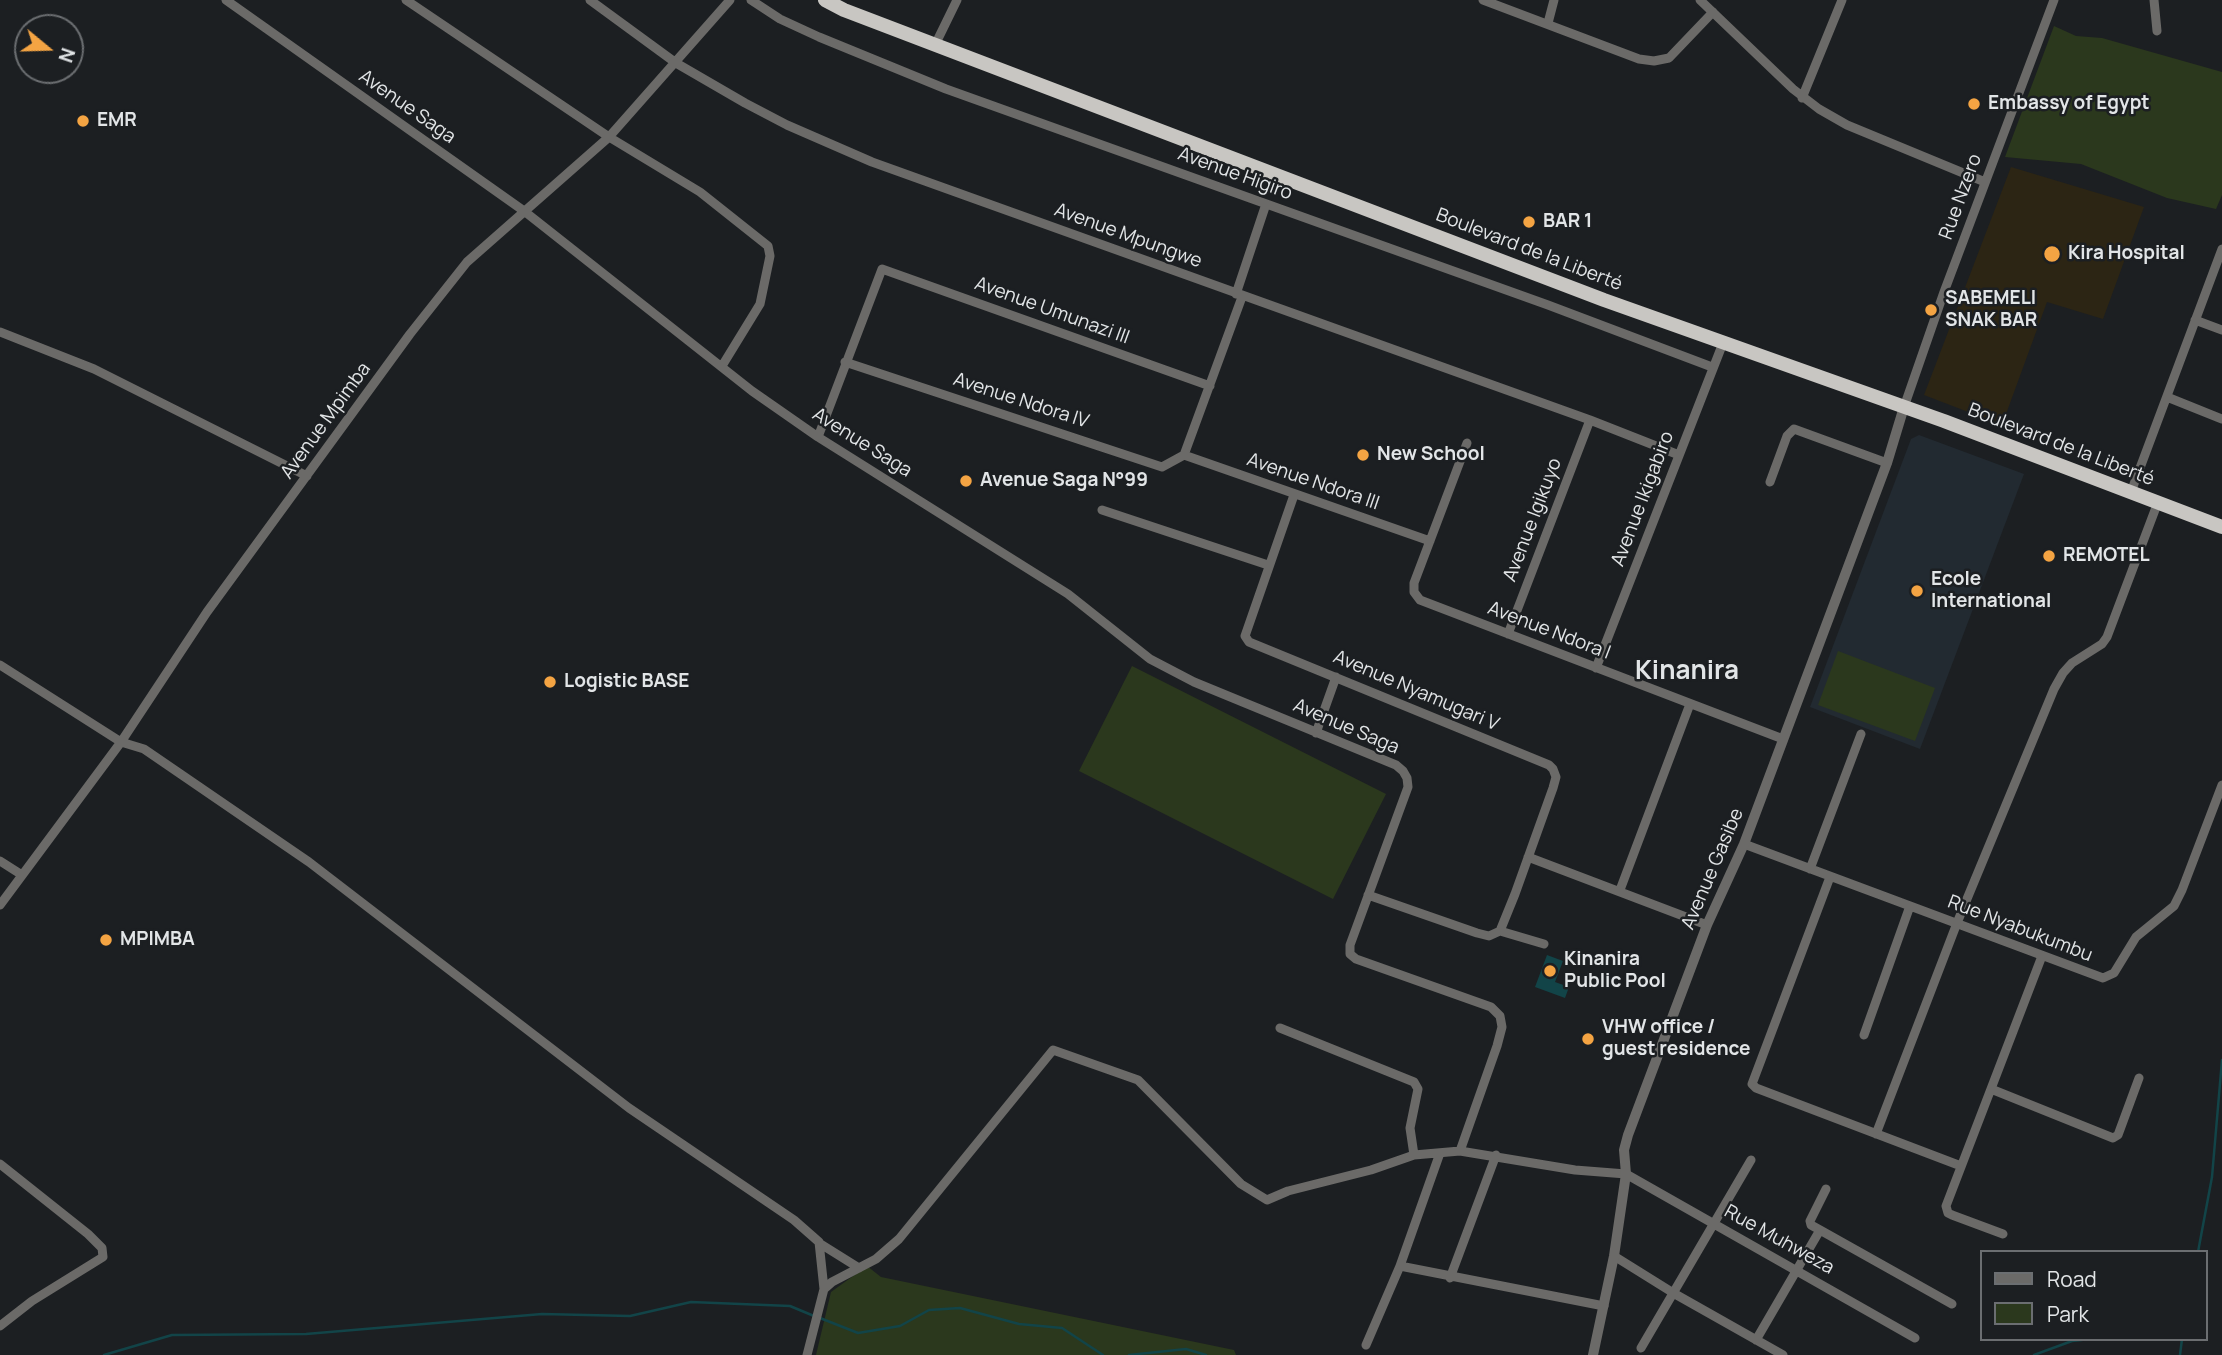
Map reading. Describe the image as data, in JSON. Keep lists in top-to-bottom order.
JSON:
{
  "streets": {
    "highway": ["Boulevard de la Liberté"],
    "street": [
      "Avenue Saga",
      "Avenue Higiro",
      "Rue Nzero",
      "Avenue Mpungwe",
      "Avenue Umunazi III",
      "Avenue Ndora IV",
      "Avenue Mpimba",
      "Avenue Ndora III",
      "Avenue Ikigabiro",
      "Avenue Igikuyo",
      "Avenue Ndora I",
      "Avenue Nyamugari V",
      "Avenue Gasibe",
      "Rue Nyabukumbu",
      "Rue Muhweza"
    ]
  },
  "crossings": [
    ["Avenue Saga", "Avenue Mpimba"],
    ["Avenue Higiro", "Avenue Ikigabiro"],
    ["Rue Nzero", "Boulevard de la Liberté"],
    ["Rue Nzero", "Avenue Gasibe"],
    ["Avenue Mpungwe", "Avenue Mpimba"],
    ["Avenue Mpungwe", "Avenue Ikigabiro"],
    ["Avenue Mpungwe", "Avenue Igikuyo"],
    ["Boulevard de la Liberté", "Avenue Ikigabiro"],
    ["Boulevard de la Liberté", "Avenue Gasibe"],
    ["Avenue Umunazi III", "Avenue Ndora IV"],
    ["Avenue Ndora IV", "Avenue Ndora III"],
    ["Avenue Ndora III", "Avenue Ndora I"],
    ["Avenue Ndora III", "Avenue Nyamugari V"],
    ["Avenue Ikigabiro", "Avenue Ndora I"],
    ["Avenue Igikuyo", "Avenue Ndora I"],
    ["Avenue Ndora I", "Avenue Gasibe"],
    ["Avenue Gasibe", "Rue Nyabukumbu"],
    ["Avenue Gasibe", "Rue Muhweza"]
  ],
  "districts": ["Kinanira"],
  "places": [
    "Embassy of Egypt",
    "EMR",
    "BAR 1",
    "Kira Hospital",
    "SABEMELI SNAK BAR",
    "New School",
    "Avenue Saga N°99",
    "REMOTEL",
    "Ecole International",
    "Logistic BASE",
    "MPIMBA",
    "Kinanira Public Pool",
    "VHW office / guest residence"
  ],
  "legend": ["Road", "Park"],
  "north": "right"
}
